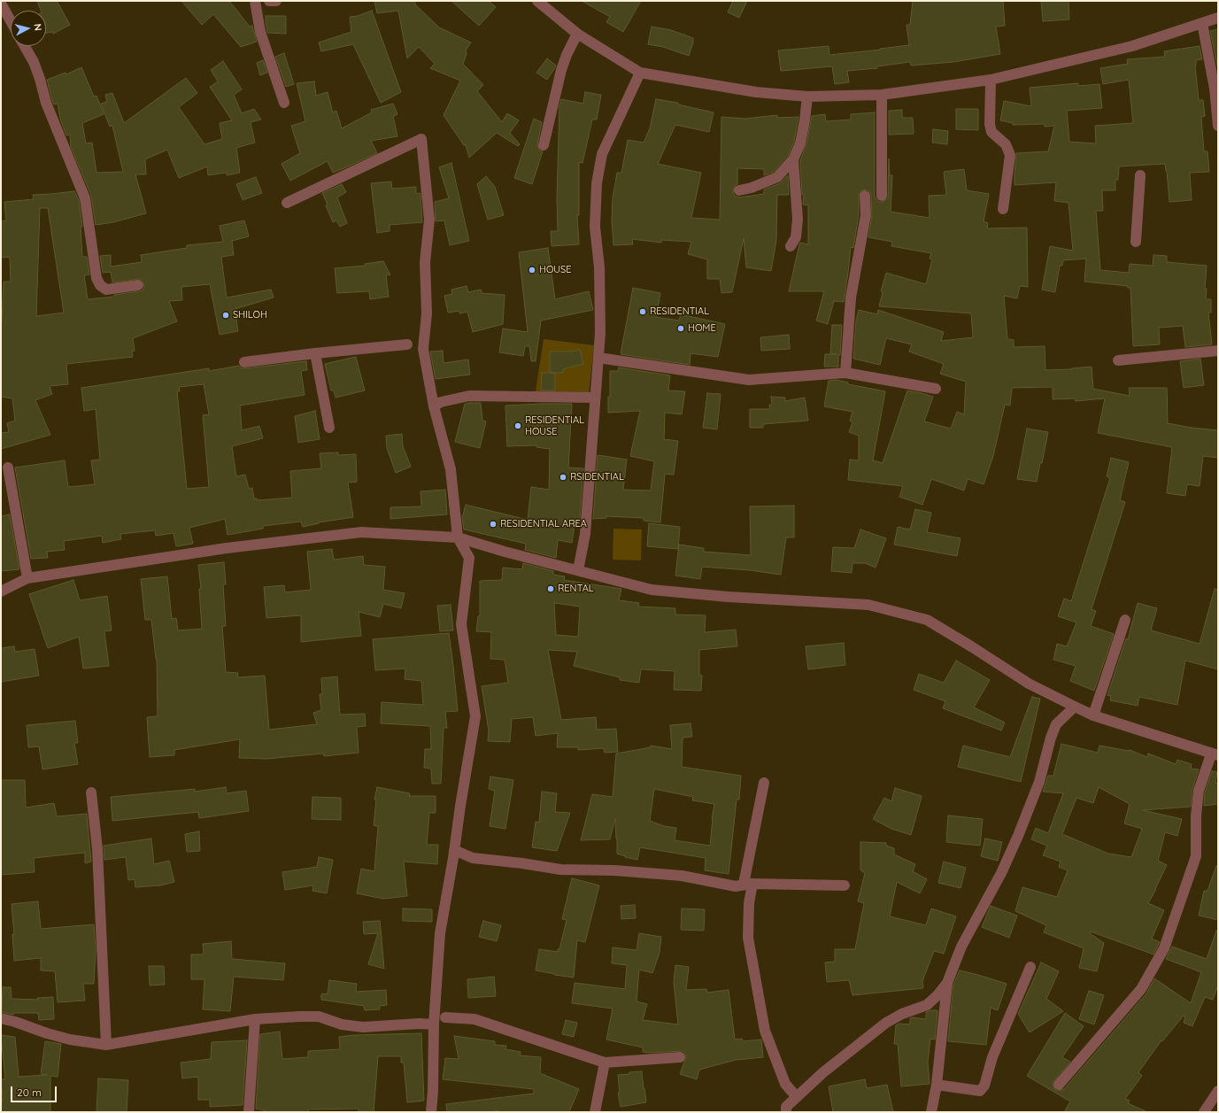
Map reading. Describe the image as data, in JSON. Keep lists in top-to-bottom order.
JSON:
{
  "places": [
    "HOUSE",
    "RESIDENTIAL",
    "SHILOH",
    "HOME",
    "RESIDENTIAL HOUSE",
    "RSIDENTIAL",
    "RESIDENTIAL AREA",
    "RENTAL"
  ],
  "scale_bar": "20 m",
  "north": "right"
}
